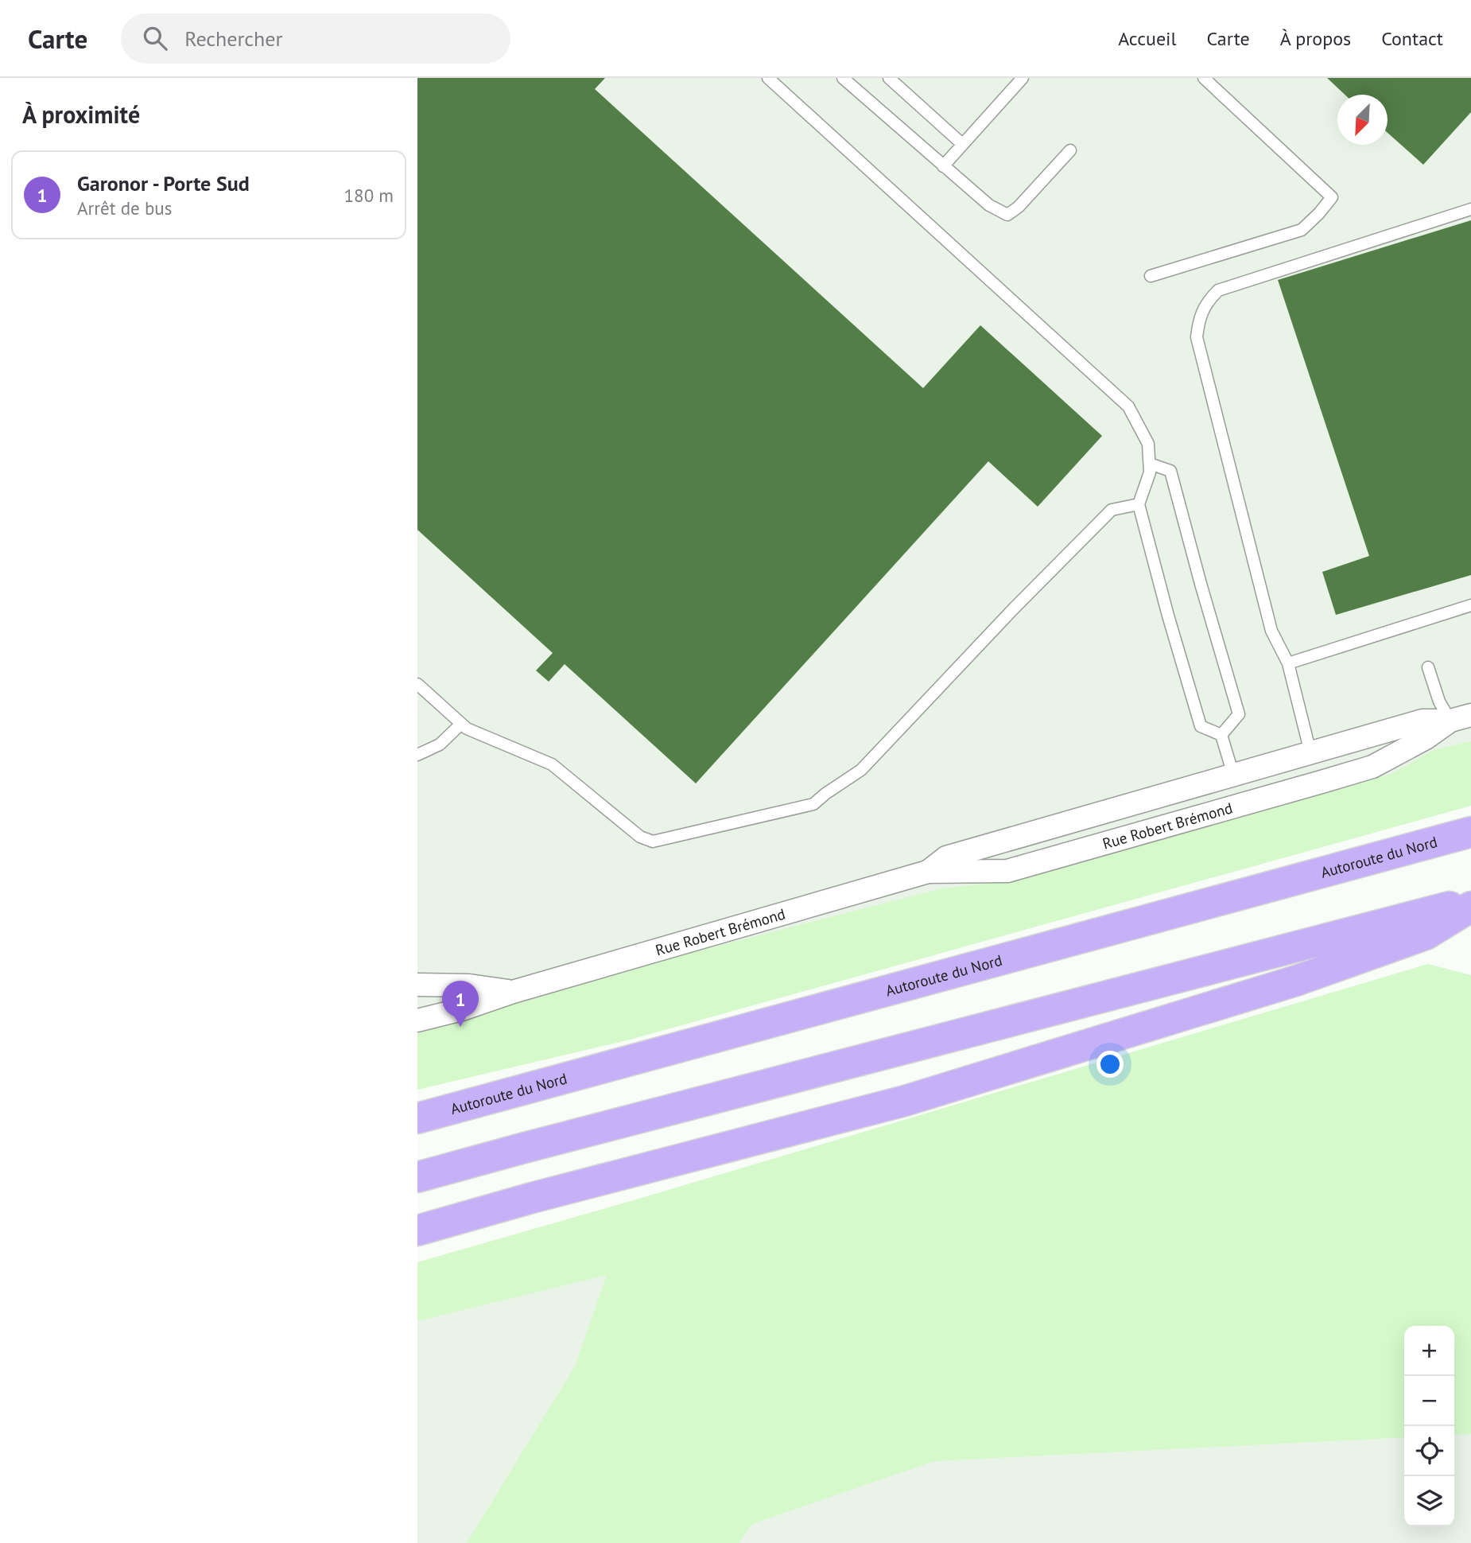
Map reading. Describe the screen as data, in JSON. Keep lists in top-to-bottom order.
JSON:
{
  "streets": {
    "highway": ["Autoroute du Nord"],
    "street": ["Rue Robert Brémond"]
  },
  "north": "bottom left",
  "page": {
    "header": "Carte",
    "search": "Rechercher",
    "nav": [
      "Accueil",
      "Carte",
      "À propos",
      "Contact"
    ],
    "heading": "À proximité",
    "list": [
      {
        "mark": "1",
        "name": "Garonor - Porte Sud",
        "note": "Arrêt de bus",
        "value": "180 m"
      }
    ],
    "pins": "1",
    "map_buttons": ["+", "−"]
  }
}
